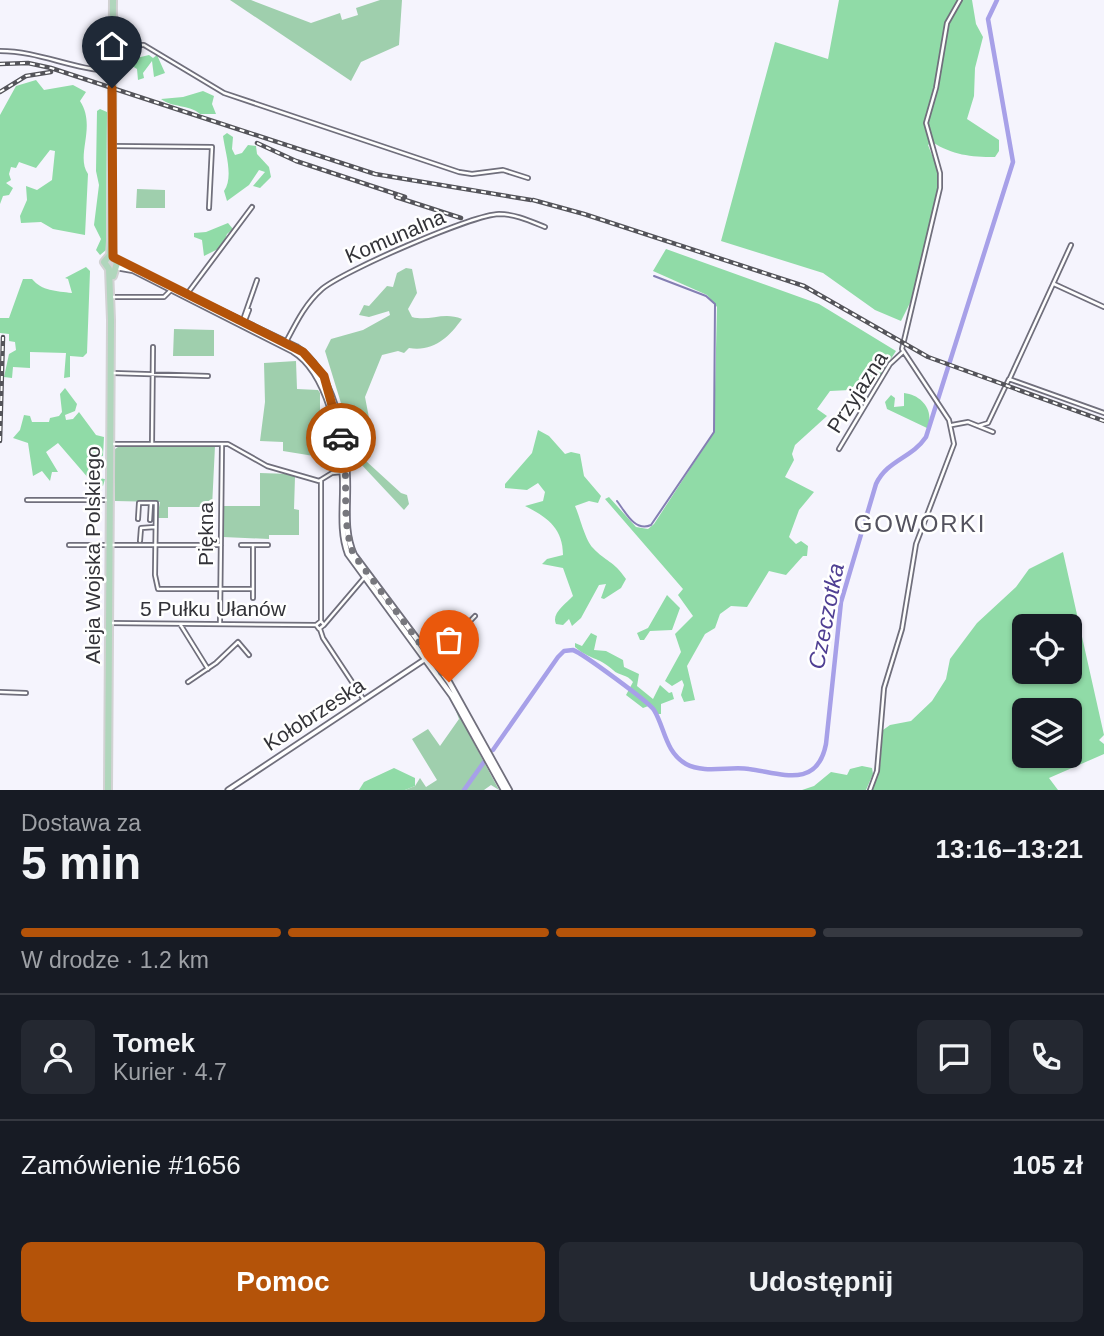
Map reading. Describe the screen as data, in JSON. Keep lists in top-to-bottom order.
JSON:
{
  "streets": {
    "main road": ["Aleja Wojska Polskiego"],
    "street": [
      "Komunalna",
      "Przyjazna",
      "Piękna",
      "5 Pułku Ułanów",
      "Kołobrzeska"
    ]
  },
  "crossings": [
    ["Piękna", "5 Pułku Ułanów"],
    ["Aleja Wojska Polskiego", "5 Pułku Ułanów"]
  ],
  "districts": ["GOWORKI"],
  "water": ["Czeczotka"],
  "page": {
    "heading": ["5 min", "Dostawa za", "13:16–13:21"],
    "panel": [
      "Tomek",
      "Kurier · 4.7",
      "Zamówienie #1656",
      "105 zł"
    ],
    "bar": "W drodze · 1.2 km",
    "buttons": ["Pomoc", "Udostępnij"]
  }
}
